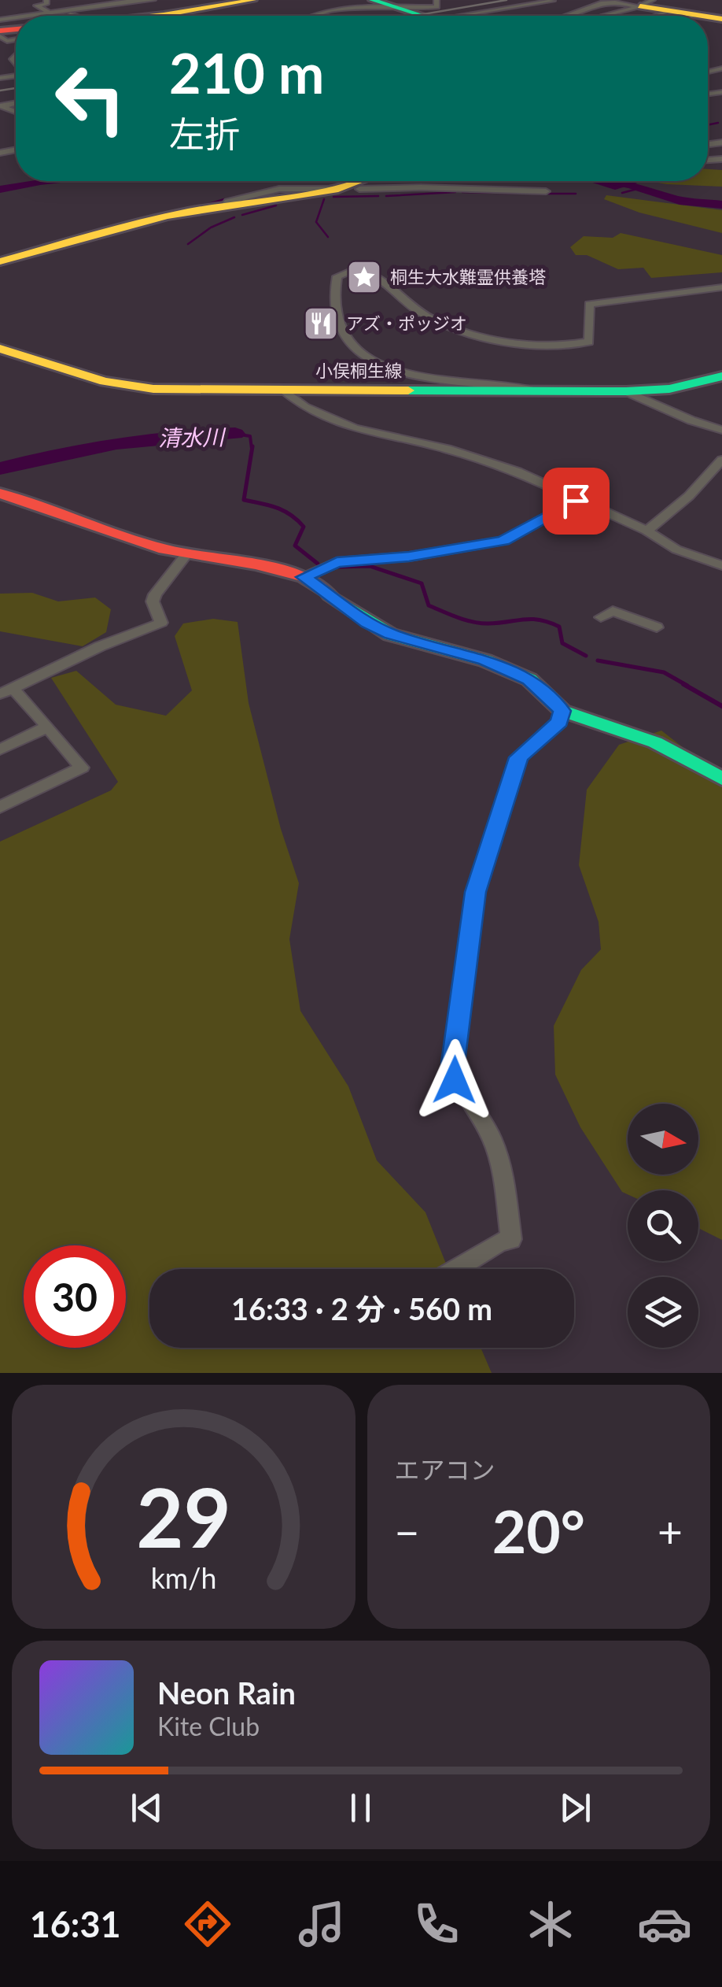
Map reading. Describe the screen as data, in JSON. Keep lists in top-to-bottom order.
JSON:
{
  "streets": {
    "street": ["小俣桐生線"]
  },
  "water": ["清水川"],
  "places": {
    "place": ["桐生大水難霊供養塔"],
    "restaurant": ["アズ・ポッジオ"]
  },
  "north": "right",
  "page": {
    "turn": ["210 m", "左折"],
    "limit": "30",
    "trip": "16:33 · 2 分 · 560 m",
    "tile": "エアコン",
    "heat": ["−", "20°", "+"],
    "song": ["Neon Rain", "Kite Club"],
    "tabs": "16:31",
    "gauge": ["29", "km/h"]
  }
}
